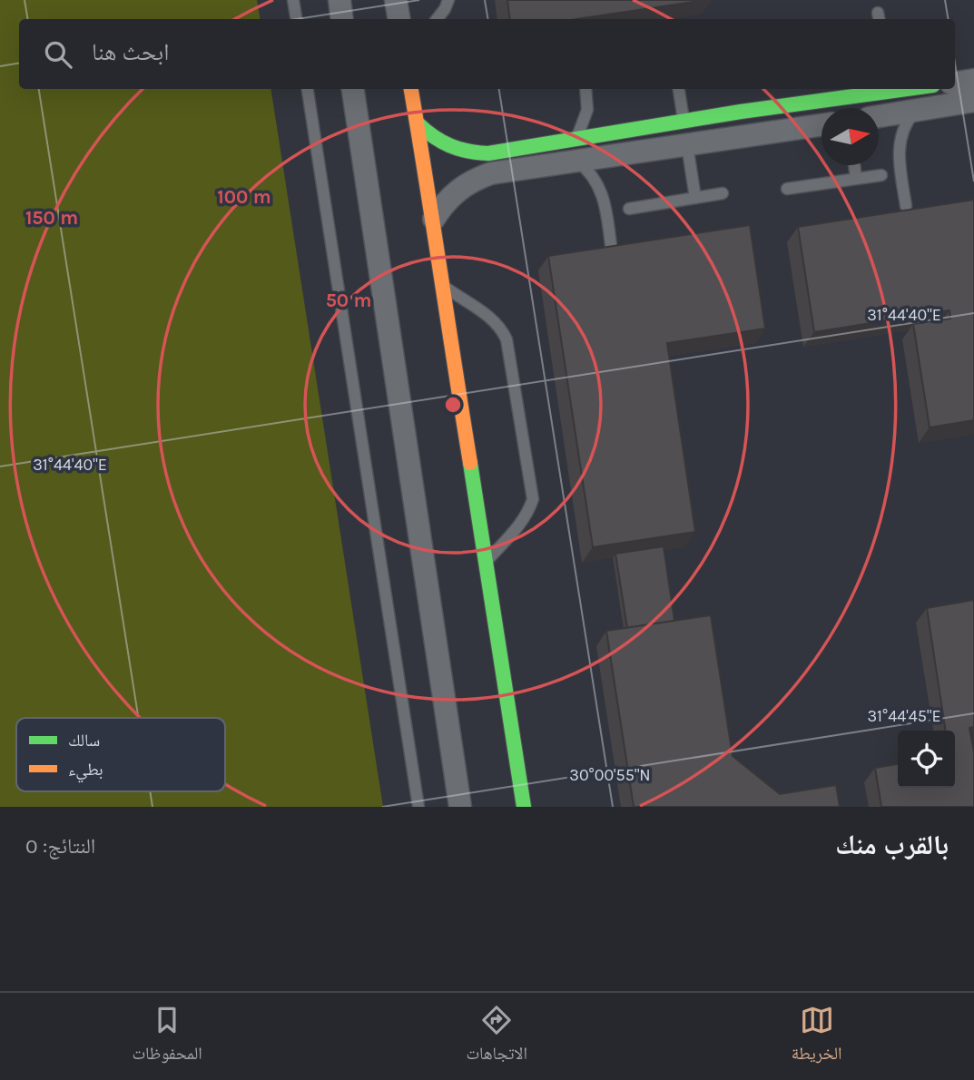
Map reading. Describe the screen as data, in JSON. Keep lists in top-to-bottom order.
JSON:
{
  "legend": ["سالك", "بطيء"],
  "north": "right",
  "page": {
    "search": "ابحث هنا",
    "heading": ["بالقرب منك", "النتائج: 0"],
    "nav": ["الخريطة", "الاتجاهات", "المحفوظات"]
  },
  "coordinates": ["31°44'40\"E", "31°44'45\"E", "30°00'55\"N"],
  "rings": ["100 m", "150 m", "50 m"]
}
